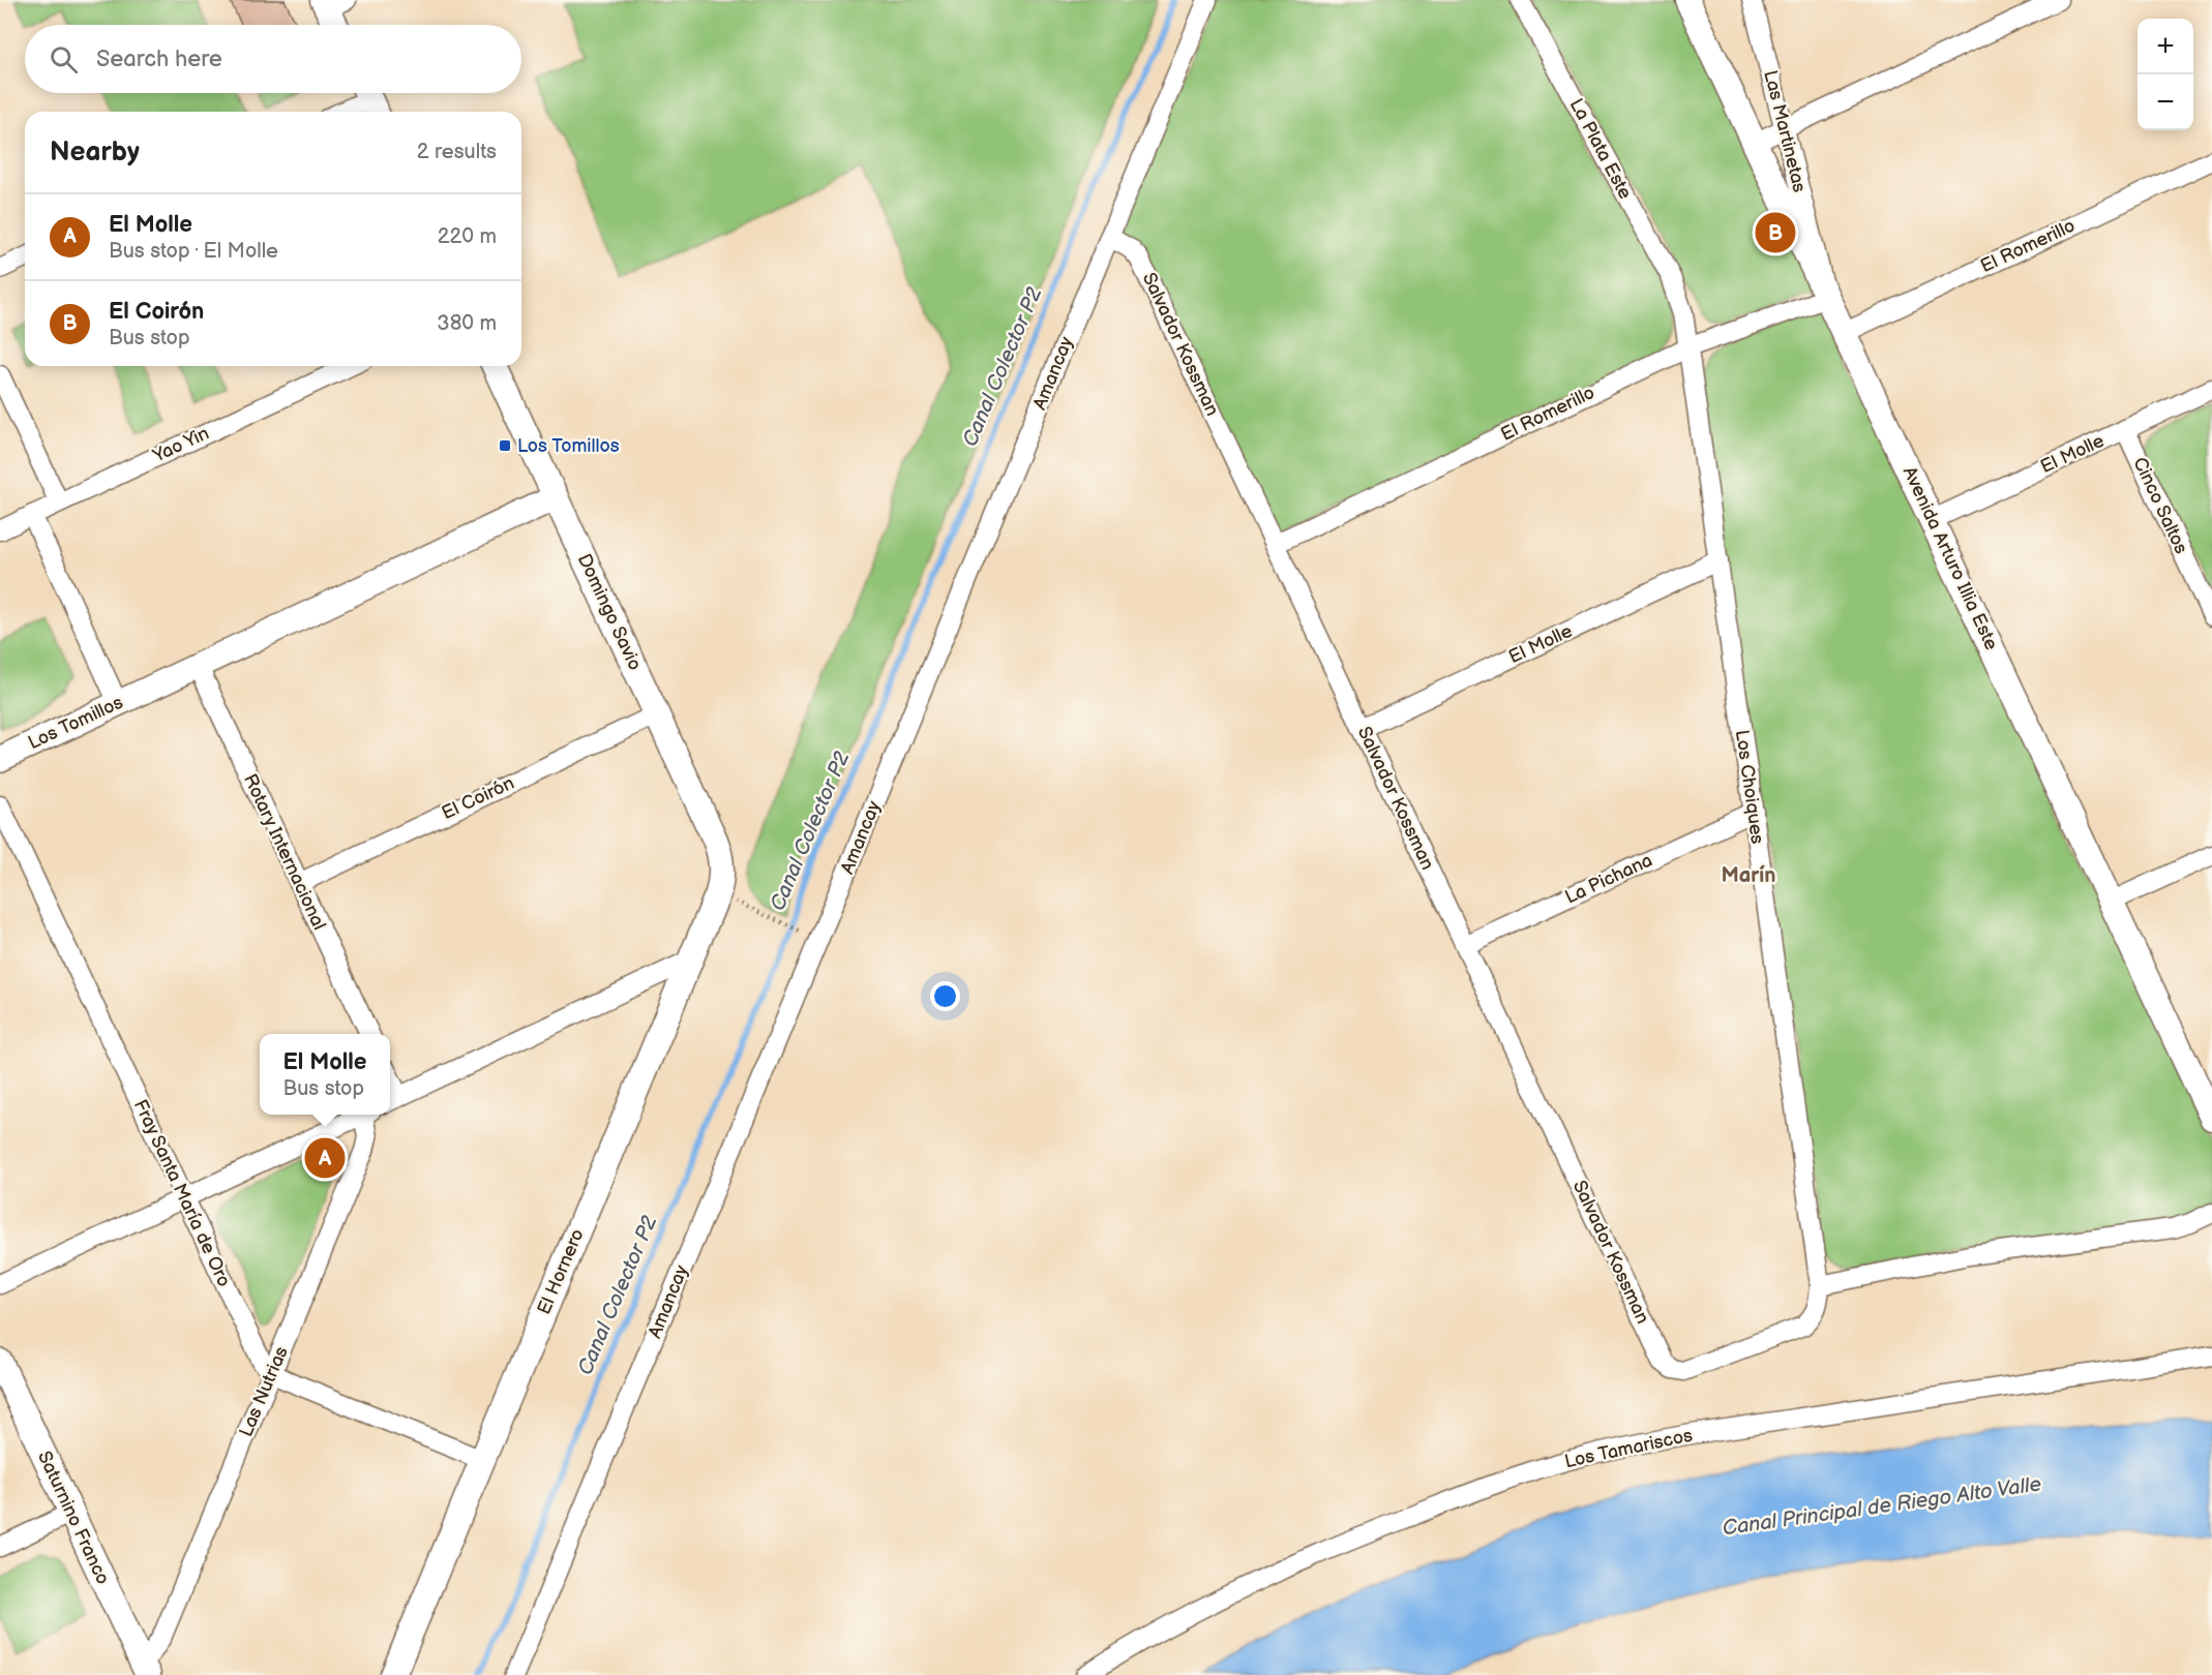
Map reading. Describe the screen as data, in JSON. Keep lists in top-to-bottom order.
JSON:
{
  "streets": {
    "street": [
      "Las Martinetas",
      "La Plata Este",
      "El Romerillo",
      "Salvador Kossman",
      "Amancay",
      "Yao Yin",
      "El Molle",
      "Cinco Saltos",
      "Avenida Arturo Illia Este",
      "Domingo Savio",
      "Los Tomillos",
      "Los Choiques",
      "El Coirón",
      "Rotary Internacional",
      "La Pichana",
      "Fray Santa María de Oro",
      "El Hornero",
      "Las Nutrias",
      "Los Tamariscos",
      "Saturnino Franco"
    ]
  },
  "crossings": [
    ["Las Martinetas", "El Romerillo"],
    ["Las Martinetas", "Avenida Arturo Illia Este"],
    ["La Plata Este", "Los Choiques"],
    ["El Romerillo", "Salvador Kossman"],
    ["El Romerillo", "Avenida Arturo Illia Este"],
    ["El Romerillo", "Los Choiques"],
    ["Salvador Kossman", "Amancay"],
    ["Salvador Kossman", "El Molle"],
    ["Salvador Kossman", "Los Choiques"],
    ["Salvador Kossman", "La Pichana"],
    ["El Molle", "Cinco Saltos"],
    ["El Molle", "Avenida Arturo Illia Este"],
    ["El Molle", "Los Choiques"],
    ["Domingo Savio", "Los Tomillos"],
    ["Domingo Savio", "El Coirón"],
    ["Domingo Savio", "El Hornero"],
    ["Los Tomillos", "Rotary Internacional"],
    ["Los Choiques", "La Pichana"],
    ["El Coirón", "Rotary Internacional"],
    ["Fray Santa María de Oro", "Las Nutrias"],
    ["Las Nutrias", "Saturnino Franco"]
  ],
  "districts": ["Marín"],
  "water": ["Canal Colector P2", "Canal Principal de Riego Alto Valle"],
  "places": {
    "transit": ["Los Tomillos"]
  },
  "page": {
    "map_buttons": ["+", "−"],
    "search": "Search here",
    "heading": ["Nearby", "2 results"],
    "list": [
      {
        "mark": "A",
        "name": "El Molle",
        "note": "Bus stop · El Molle",
        "value": "220 m"
      },
      {
        "mark": "B",
        "name": "El Coirón",
        "note": "Bus stop",
        "value": "380 m"
      }
    ],
    "pins": ["B", "A"],
    "popup": ["El Molle", "Bus stop"]
  }
}
